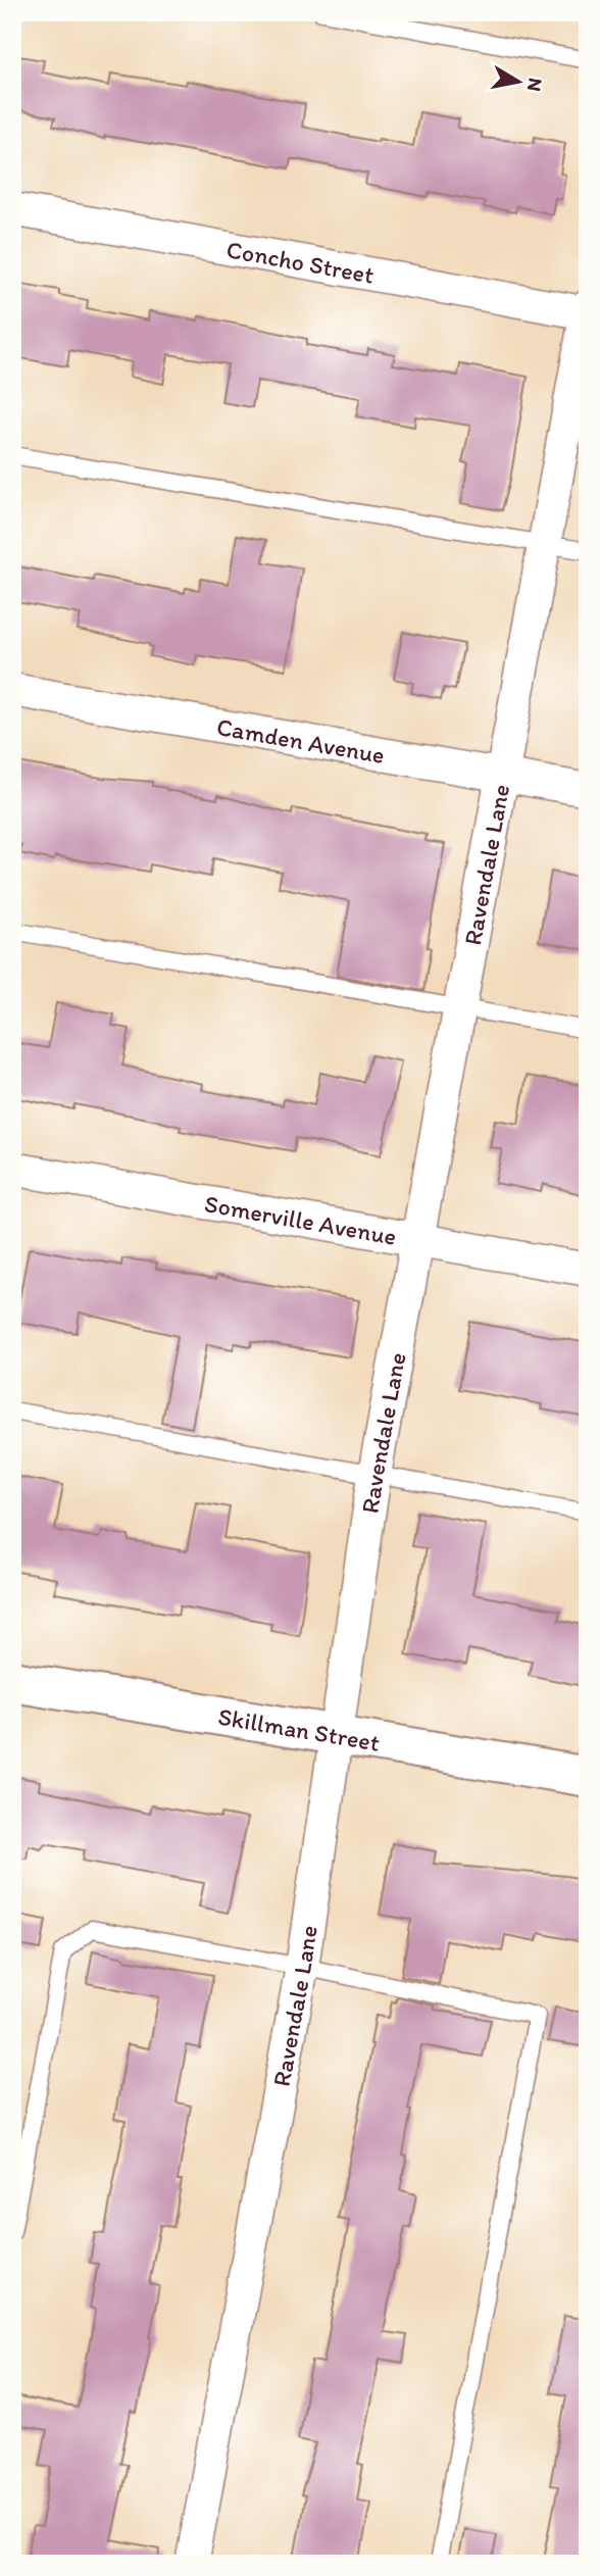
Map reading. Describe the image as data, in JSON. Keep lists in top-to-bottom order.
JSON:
{
  "streets": {
    "main road": ["Skillman Street"],
    "street": [
      "Concho Street",
      "Camden Avenue",
      "Ravendale Lane",
      "Somerville Avenue"
    ]
  },
  "crossings": [
    ["Concho Street", "Ravendale Lane"],
    ["Camden Avenue", "Ravendale Lane"],
    ["Ravendale Lane", "Somerville Avenue"],
    ["Ravendale Lane", "Skillman Street"]
  ],
  "north": "right"
}
